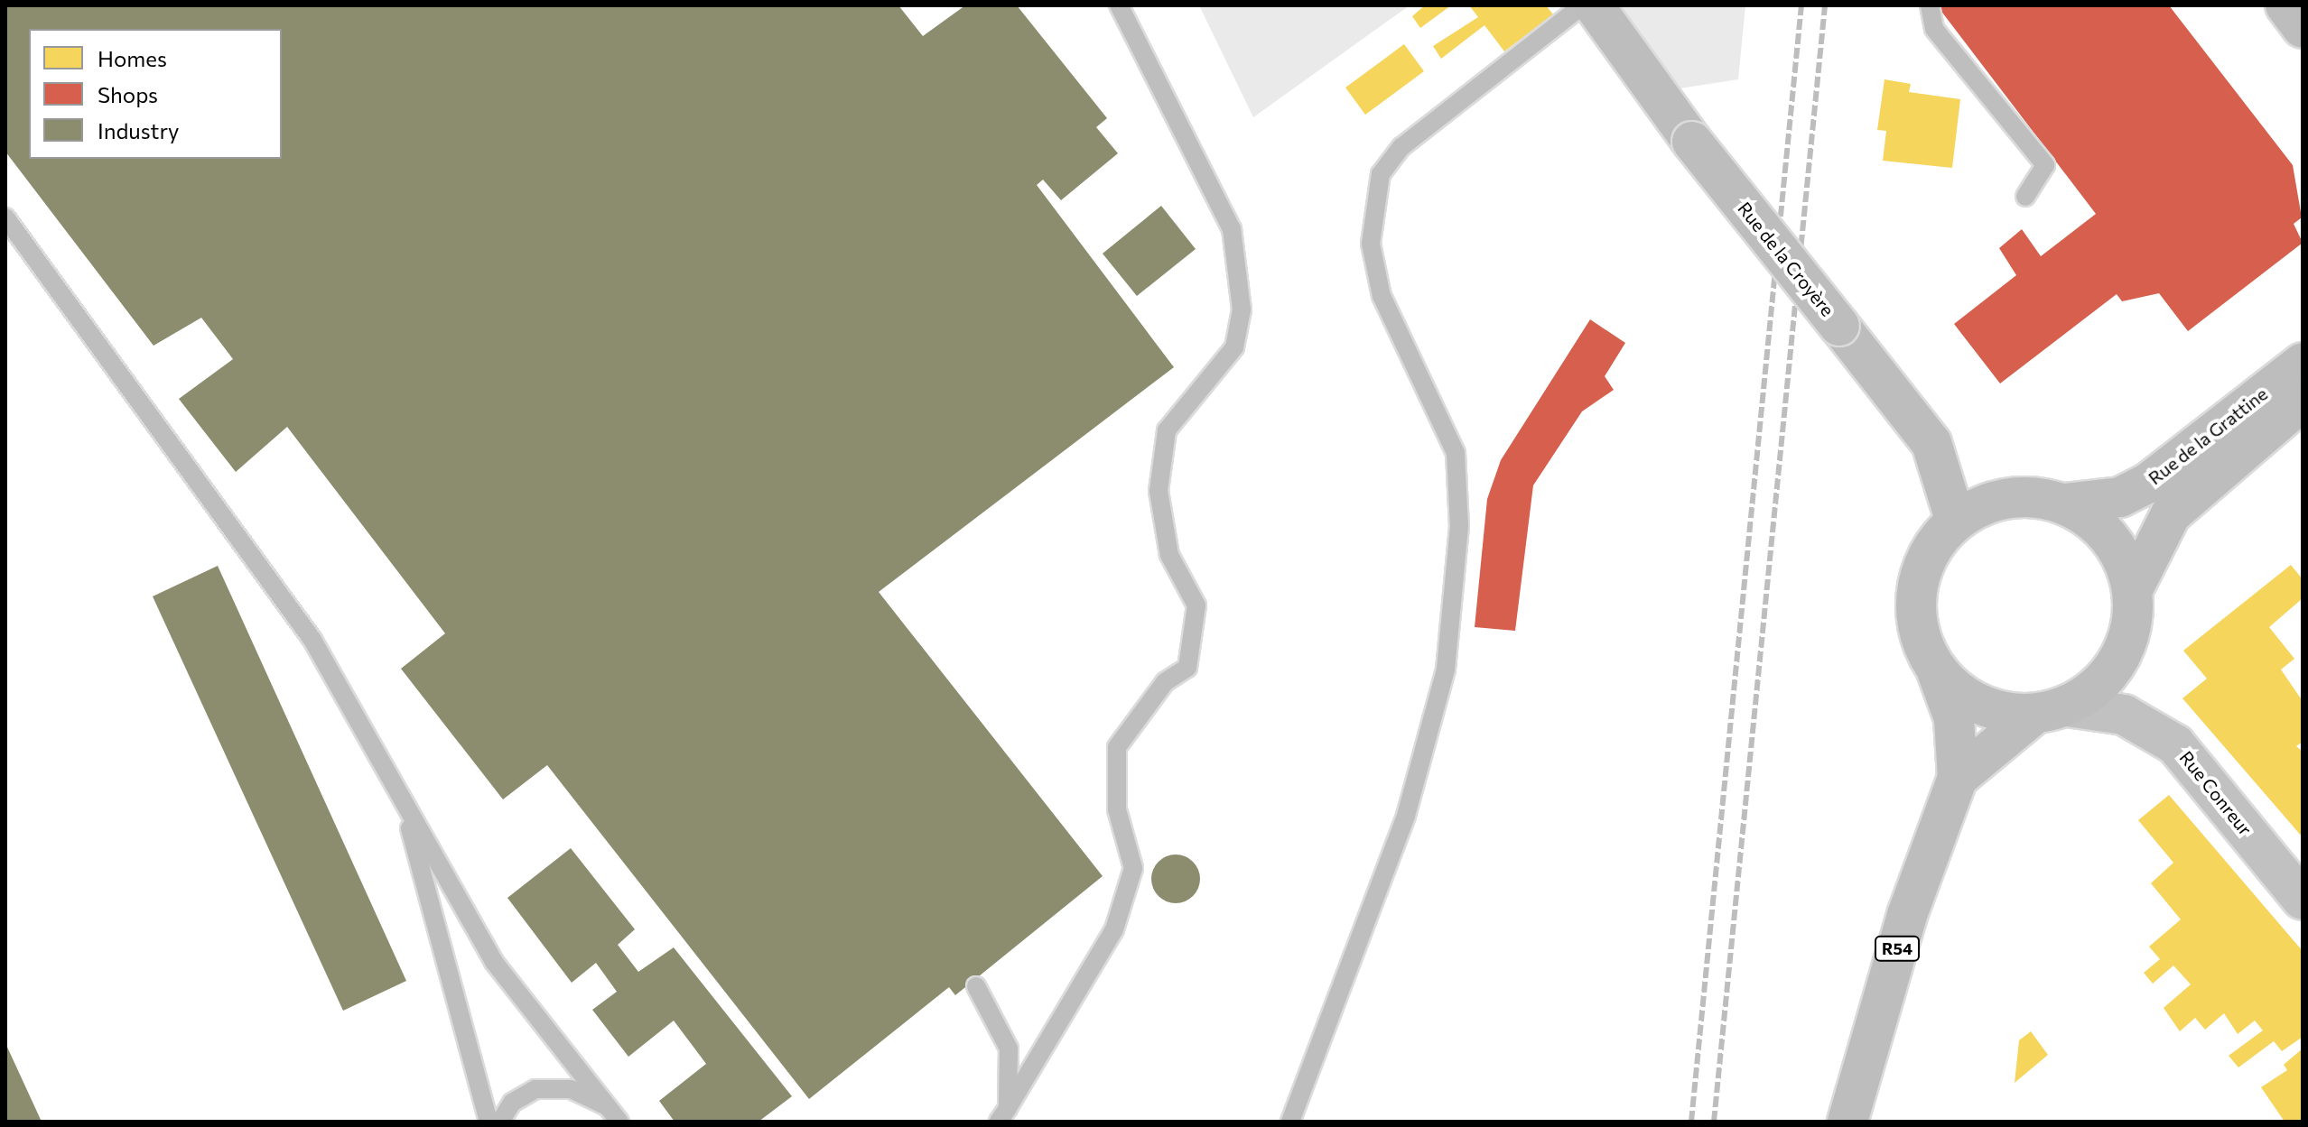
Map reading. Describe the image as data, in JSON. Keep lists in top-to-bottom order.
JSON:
{
  "streets": {
    "main road": ["Rue de la Croyère", "Rue de la Grattine", "R54"],
    "street": ["Rue Conreur"]
  },
  "crossings": [
    ["Rue de la Croyère", "Rue de la Grattine"],
    ["Rue de la Croyère", "Rue Conreur"],
    ["Rue de la Croyère", "R54"],
    ["Rue de la Grattine", "Rue Conreur"],
    ["Rue de la Grattine", "R54"],
    ["Rue Conreur", "R54"]
  ],
  "legend": ["Homes", "Shops", "Industry"]
}
